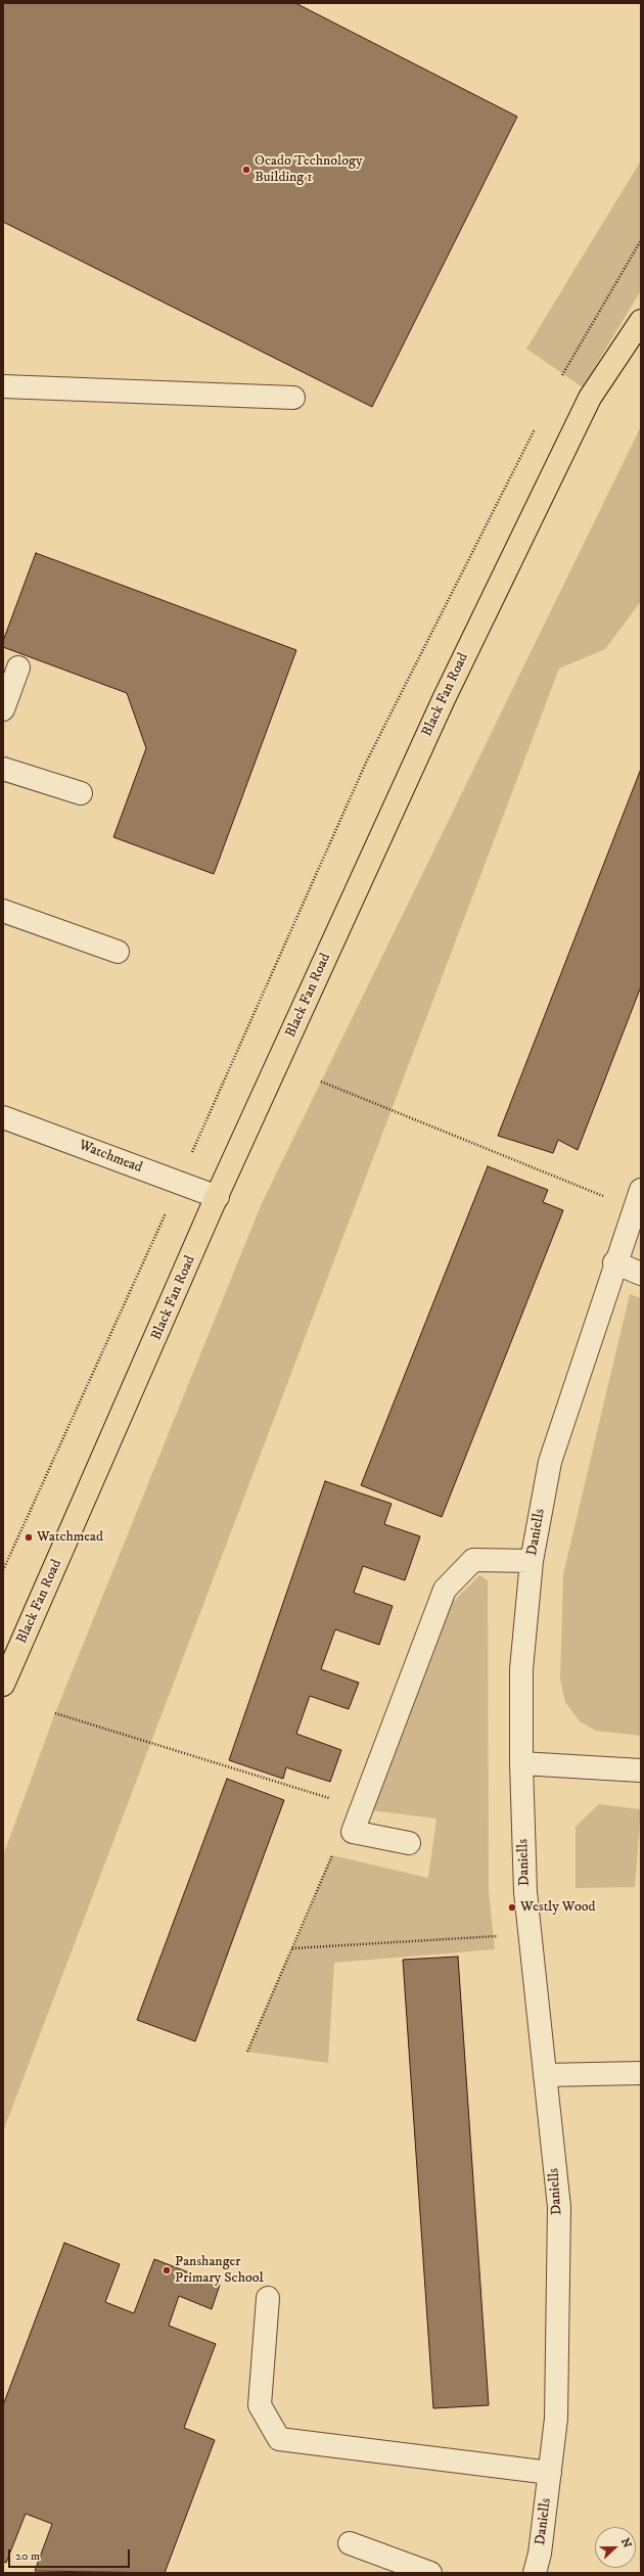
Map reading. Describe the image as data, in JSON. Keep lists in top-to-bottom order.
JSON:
{
  "streets": {
    "main road": ["Black Fan Road"],
    "street": ["Watchmead", "Daniells"]
  },
  "crossings": [
    ["Black Fan Road", "Watchmead"]
  ],
  "places": [
    "Ocado Technology Building 1",
    "Watchmead",
    "Westly Wood",
    "Panshanger Primary School"
  ],
  "scale_bar": "20 m",
  "north": "right"
}
